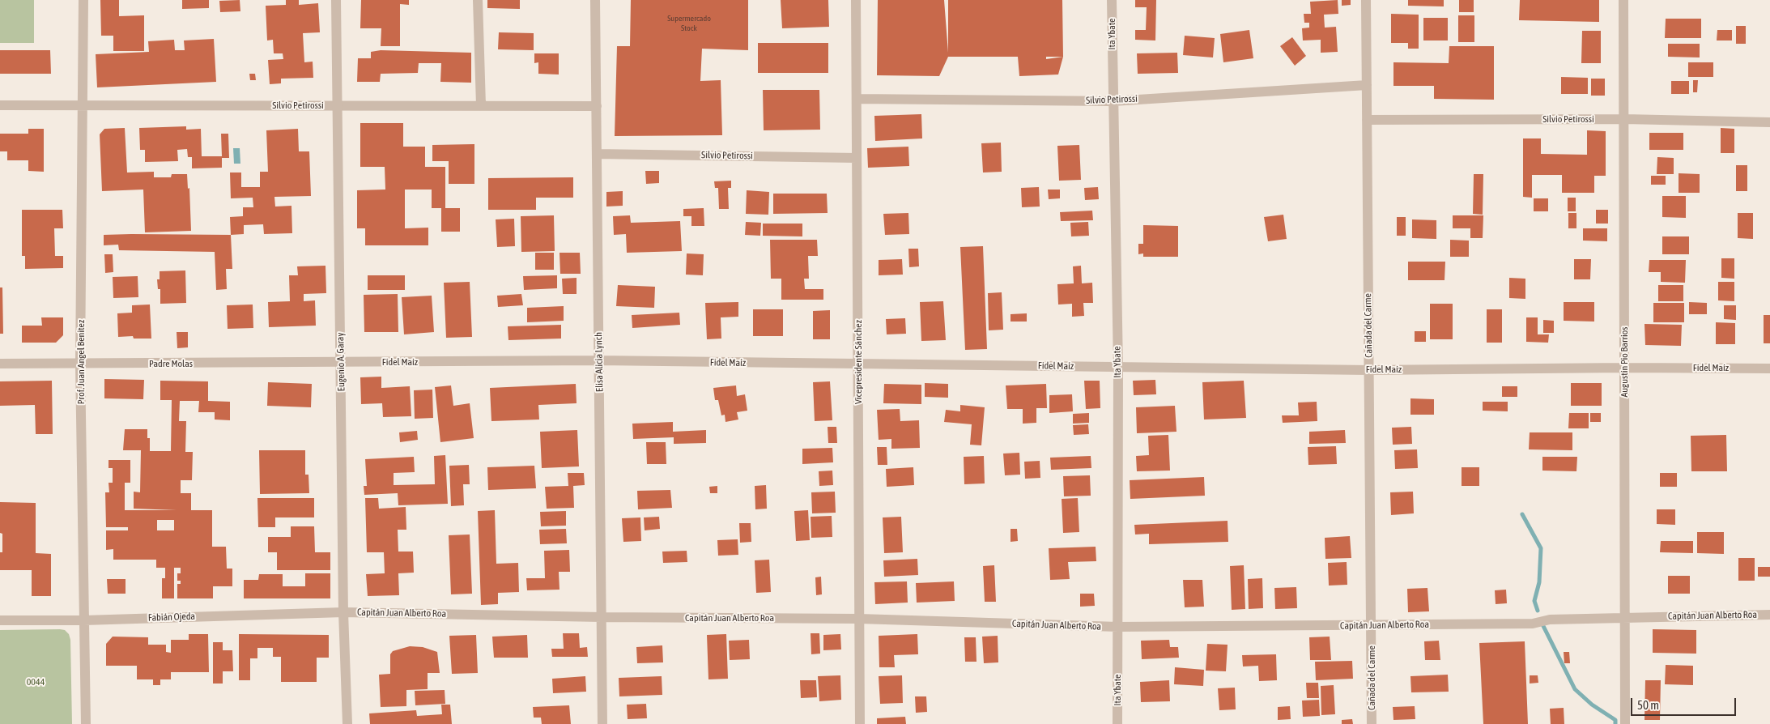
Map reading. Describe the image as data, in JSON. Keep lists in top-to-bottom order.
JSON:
{
  "streets": {
    "street": [
      "Ita Ybate",
      "Silvio Petirossi",
      "Cañada del Carme",
      "Prof. Juan Angel Benitez",
      "Eugenio A. Garay",
      "Fidel Maíz",
      "Elisa Alicia Lynch",
      "Vicepresidente Sánchez",
      "Augustín Pio Barrios",
      "Padre Molas",
      "Capitán Juan Alberto Roa",
      "Fabián Ojeda"
    ]
  },
  "crossings": [
    ["Ita Ybate", "Silvio Petirossi"],
    ["Ita Ybate", "Fidel Maíz"],
    ["Ita Ybate", "Capitán Juan Alberto Roa"],
    ["Silvio Petirossi", "Cañada del Carme"],
    ["Silvio Petirossi", "Prof. Juan Angel Benitez"],
    ["Silvio Petirossi", "Eugenio A. Garay"],
    ["Silvio Petirossi", "Elisa Alicia Lynch"],
    ["Silvio Petirossi", "Vicepresidente Sánchez"],
    ["Silvio Petirossi", "Augustín Pio Barrios"],
    ["Cañada del Carme", "Fidel Maíz"],
    ["Cañada del Carme", "Capitán Juan Alberto Roa"],
    ["Prof. Juan Angel Benitez", "Padre Molas"],
    ["Prof. Juan Angel Benitez", "Fabián Ojeda"],
    ["Eugenio A. Garay", "Fidel Maíz"],
    ["Eugenio A. Garay", "Padre Molas"],
    ["Eugenio A. Garay", "Capitán Juan Alberto Roa"],
    ["Eugenio A. Garay", "Fabián Ojeda"],
    ["Fidel Maíz", "Elisa Alicia Lynch"],
    ["Fidel Maíz", "Vicepresidente Sánchez"],
    ["Fidel Maíz", "Augustín Pio Barrios"],
    ["Fidel Maíz", "Padre Molas"],
    ["Elisa Alicia Lynch", "Capitán Juan Alberto Roa"],
    ["Vicepresidente Sánchez", "Capitán Juan Alberto Roa"],
    ["Augustín Pio Barrios", "Capitán Juan Alberto Roa"],
    ["Capitán Juan Alberto Roa", "Fabián Ojeda"]
  ],
  "parks": ["0044"],
  "house_numbers": ["Supermercado Stock"],
  "scale_bar": "50 m"
}
